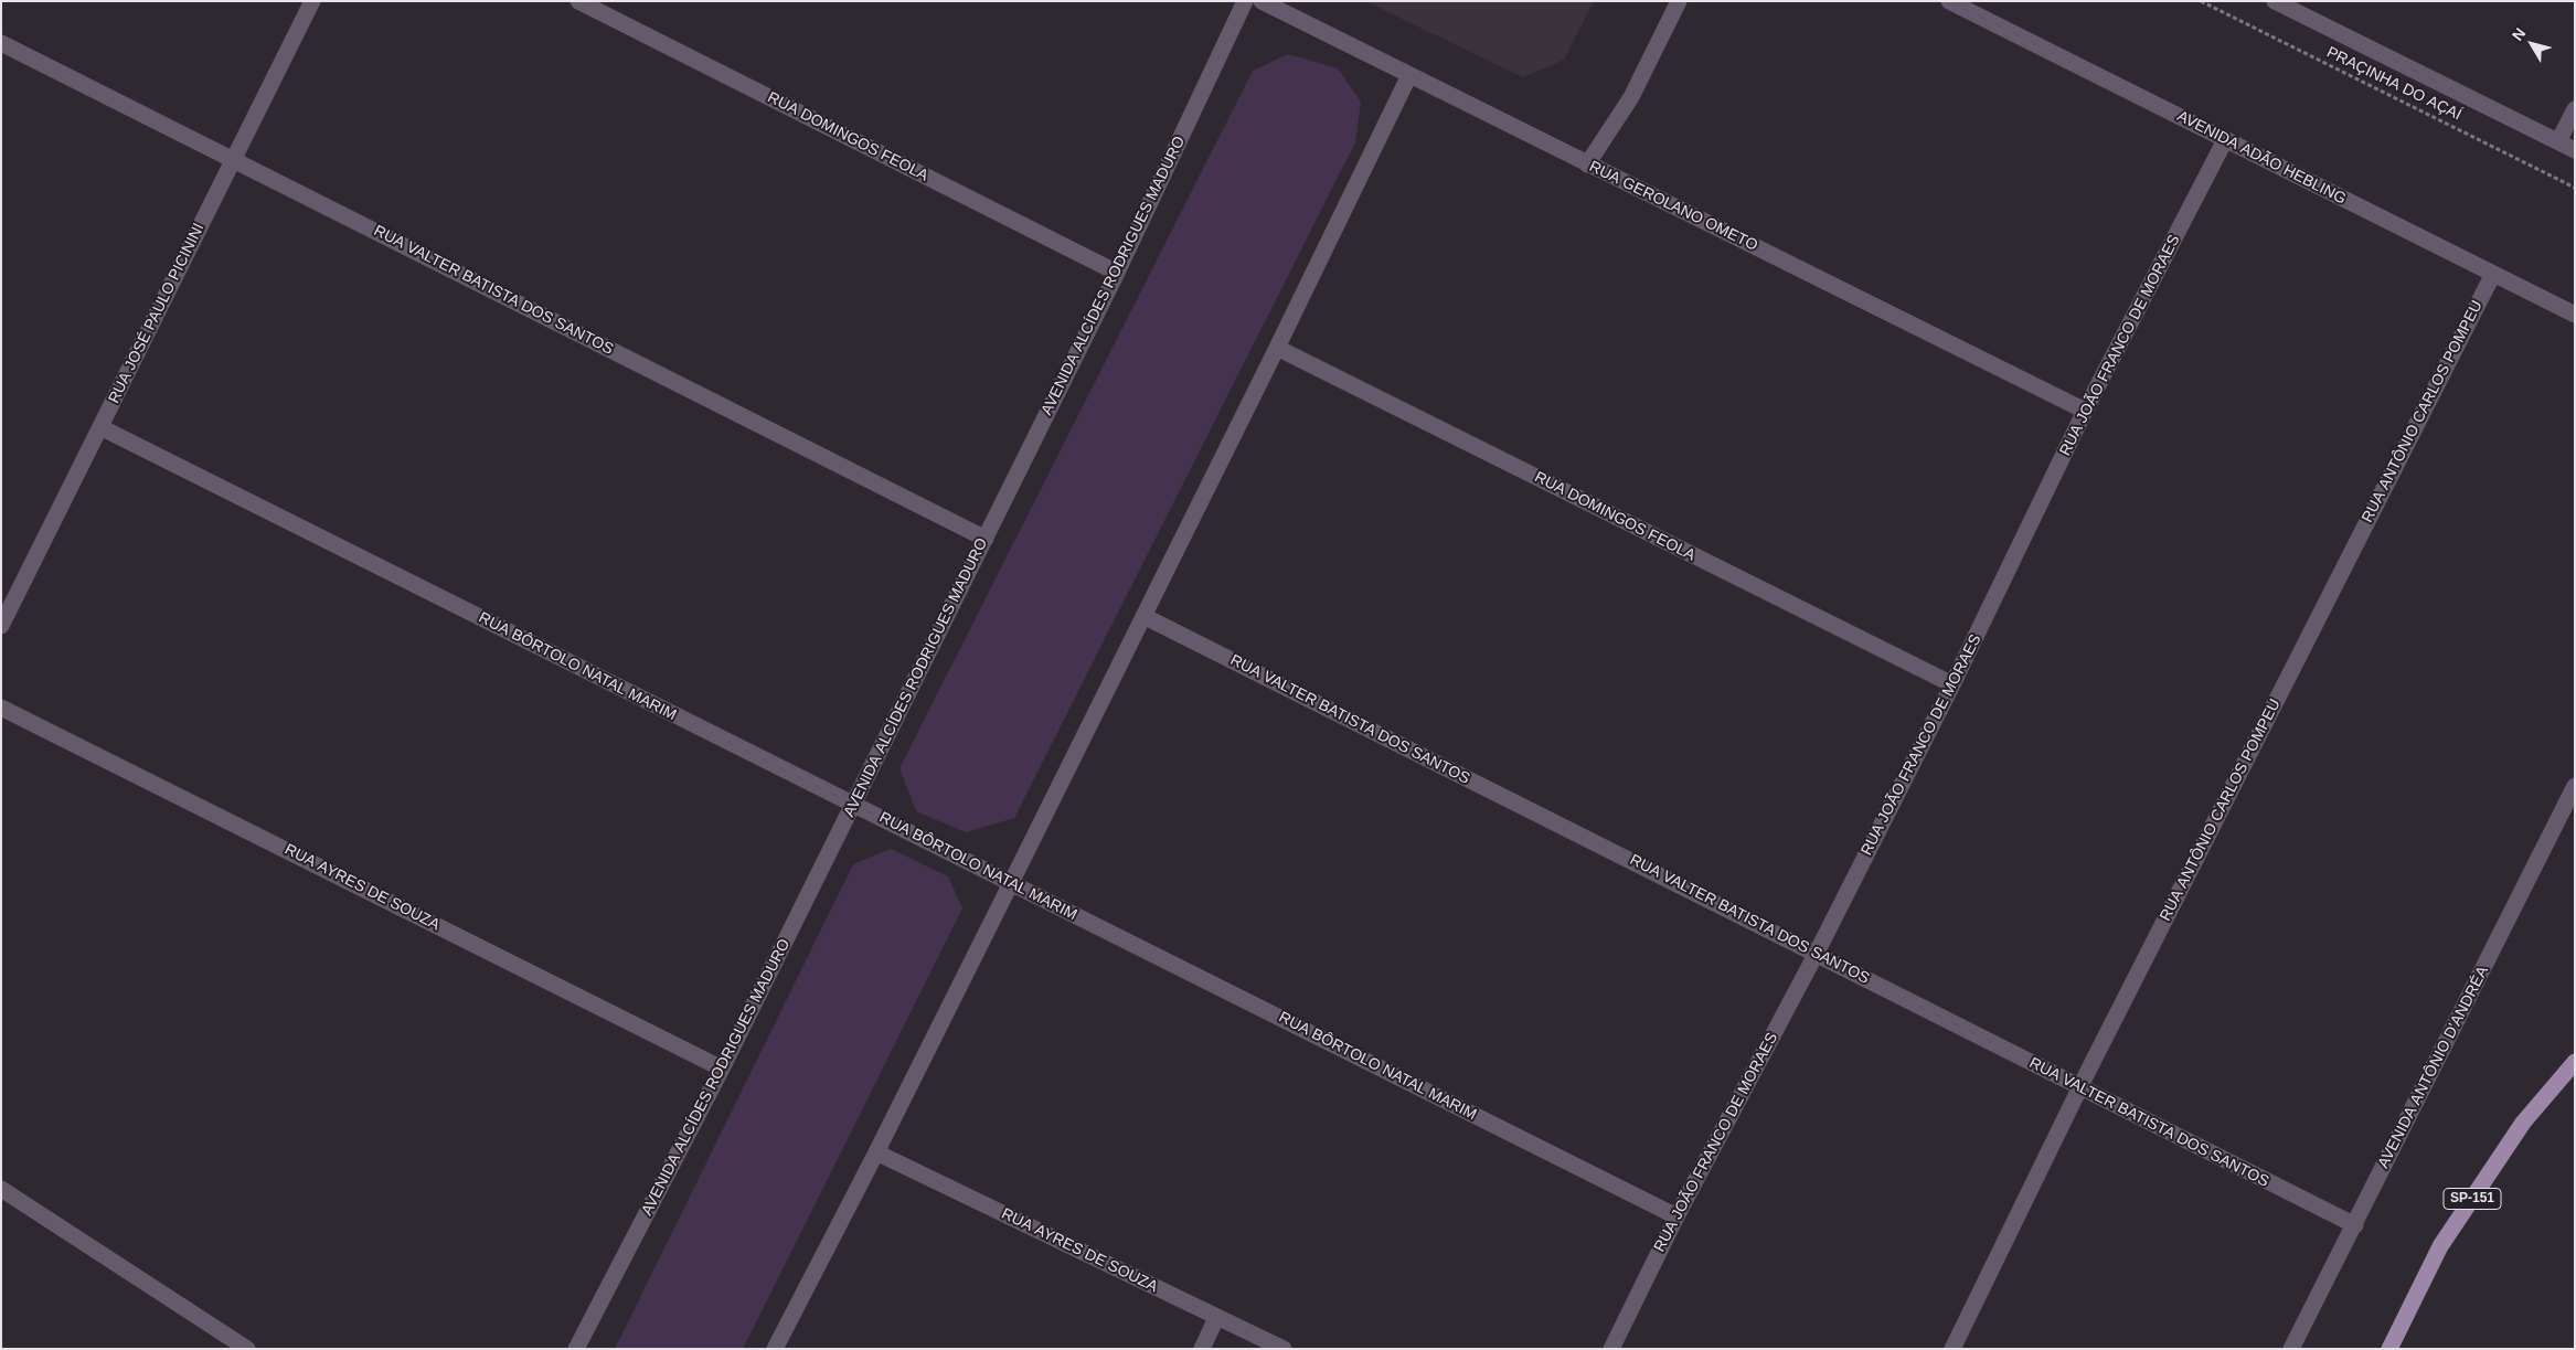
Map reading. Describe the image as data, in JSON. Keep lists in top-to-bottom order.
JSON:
{
  "streets": {
    "main road": ["SP-151"],
    "street": [
      "RUA DOMINGOS FEOLA",
      "AVENIDA ADÃO HEBLING",
      "RUA GEROLANO OMETO",
      "AVENIDA ALCÍDES RODRIGUES MADURO",
      "RUA VALTER BATISTA DOS SANTOS",
      "RUA JOSÉ PAULO PICININI",
      "RUA JOÃO FRANCO DE MORAES",
      "RUA ANTÔNIO CARLOS POMPEU",
      "RUA BÔRTOLO NATAL MARIM",
      "RUA AYRES DE SOUZA",
      "AVENIDA ANTÔNIO D'ANDRÉA"
    ],
    "path": ["PRAÇINHA DO AÇAÍ"]
  },
  "crossings": [
    ["RUA DOMINGOS FEOLA", "AVENIDA ALCÍDES RODRIGUES MADURO"],
    ["RUA DOMINGOS FEOLA", "RUA JOÃO FRANCO DE MORAES"],
    ["AVENIDA ADÃO HEBLING", "RUA JOÃO FRANCO DE MORAES"],
    ["AVENIDA ADÃO HEBLING", "RUA ANTÔNIO CARLOS POMPEU"],
    ["RUA GEROLANO OMETO", "RUA JOÃO FRANCO DE MORAES"],
    ["AVENIDA ALCÍDES RODRIGUES MADURO", "RUA VALTER BATISTA DOS SANTOS"],
    ["AVENIDA ALCÍDES RODRIGUES MADURO", "RUA BÔRTOLO NATAL MARIM"],
    ["AVENIDA ALCÍDES RODRIGUES MADURO", "RUA AYRES DE SOUZA"],
    ["RUA VALTER BATISTA DOS SANTOS", "RUA JOSÉ PAULO PICININI"],
    ["RUA VALTER BATISTA DOS SANTOS", "RUA JOÃO FRANCO DE MORAES"],
    ["RUA VALTER BATISTA DOS SANTOS", "RUA ANTÔNIO CARLOS POMPEU"],
    ["RUA VALTER BATISTA DOS SANTOS", "AVENIDA ANTÔNIO D'ANDRÉA"],
    ["RUA JOSÉ PAULO PICININI", "RUA BÔRTOLO NATAL MARIM"],
    ["RUA JOÃO FRANCO DE MORAES", "RUA BÔRTOLO NATAL MARIM"]
  ],
  "north": "top left"
}
